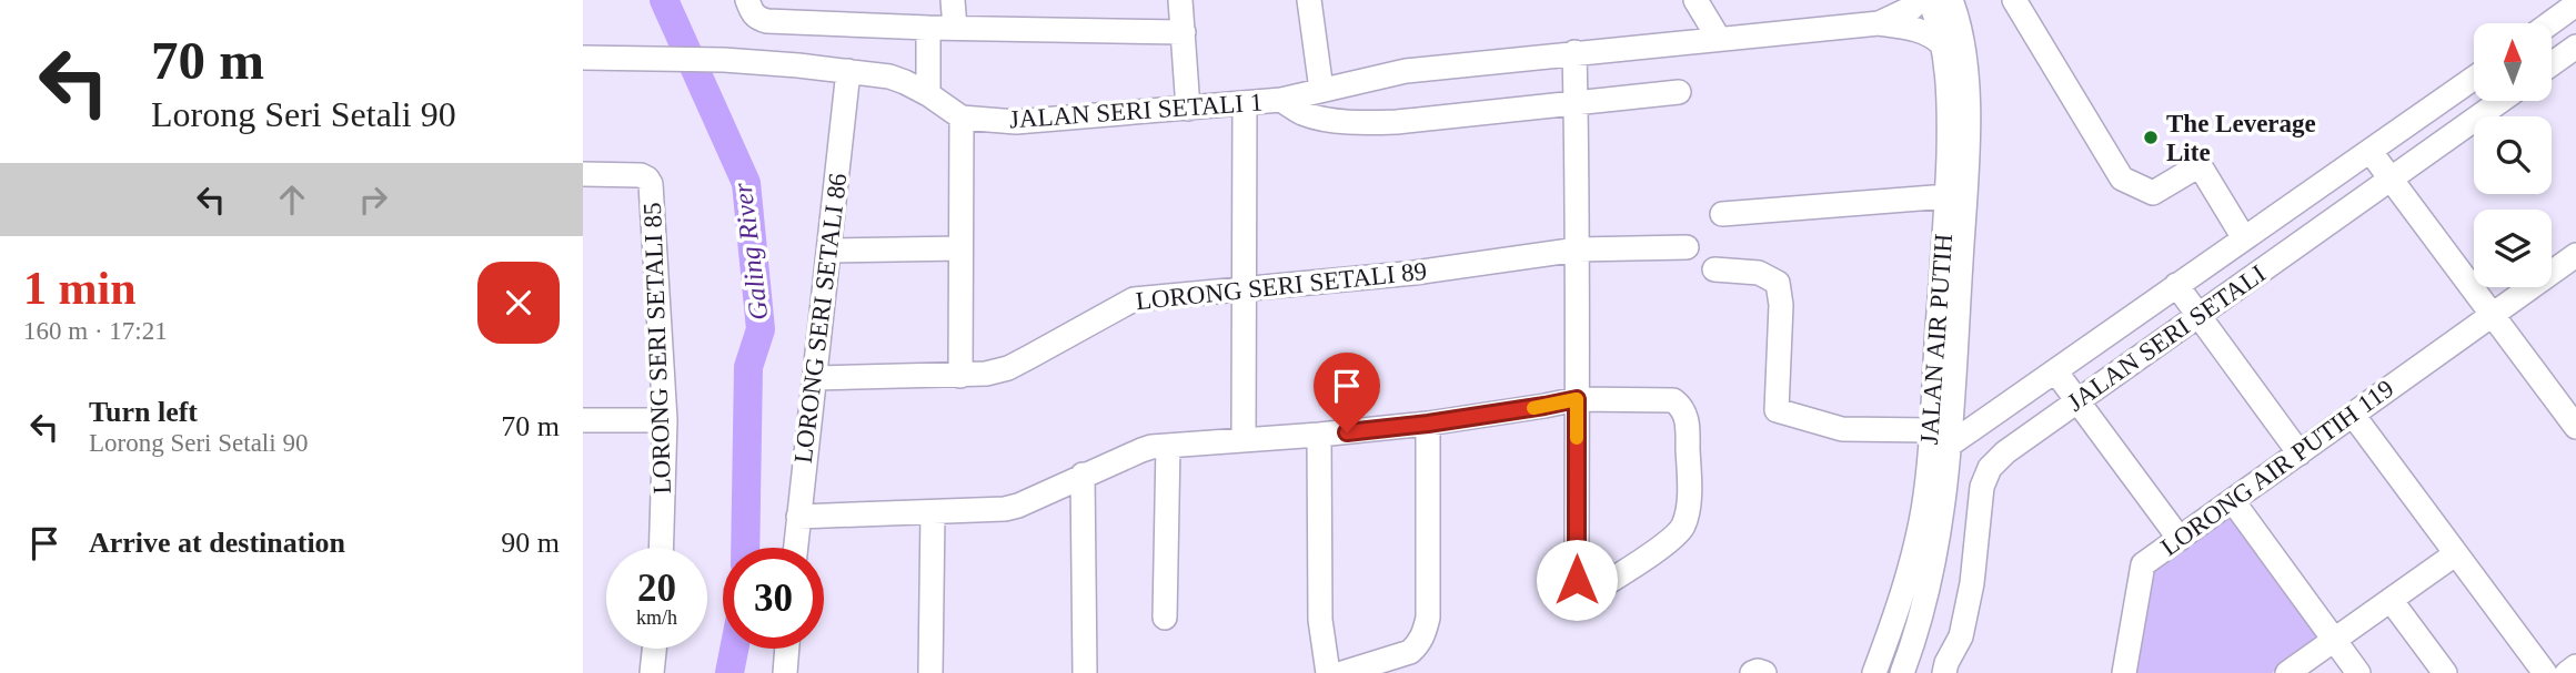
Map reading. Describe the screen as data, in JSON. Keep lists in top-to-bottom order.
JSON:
{
  "streets": {
    "street": [
      "JALAN SERI SETALI 1",
      "LORONG SERI SETALI 89",
      "LORONG SERI SETALI 86",
      "JALAN SERI SETALI",
      "JALAN AIR PUTIH",
      "LORONG SERI SETALI 85",
      "LORONG AIR PUTIH 119"
    ]
  },
  "crossings": [
    ["JALAN SERI SETALI 1", "JALAN AIR PUTIH"],
    ["LORONG SERI SETALI 89", "LORONG SERI SETALI 86"]
  ],
  "water": ["Galing River"],
  "places": ["The Leverage Lite"],
  "north": "top",
  "page": {
    "turn": ["70 m", "Lorong Seri Setali 90"],
    "heading": ["1 min", "160 m · 17:21"],
    "list": [
      {
        "name": "Turn left",
        "note": "Lorong Seri Setali 90",
        "value": "70 m"
      },
      {
        "name": "Arrive at destination",
        "value": "90 m"
      }
    ],
    "speed": "20 km/h",
    "limit": "30"
  }
}
